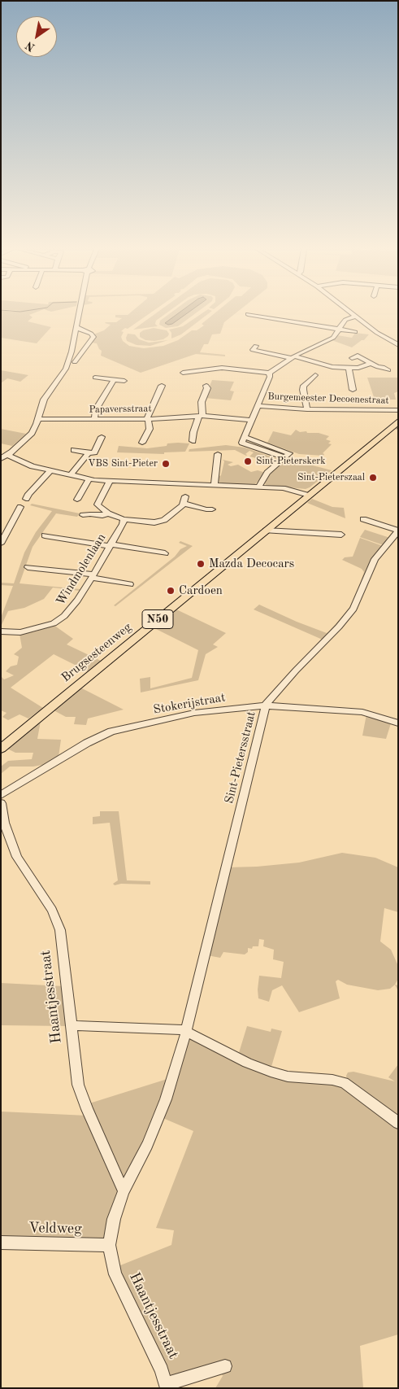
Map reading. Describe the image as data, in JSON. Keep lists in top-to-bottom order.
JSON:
{
  "streets": {
    "main road": ["N50", "Brugsesteenweg"],
    "street": [
      "Burgemeester Decoenestraat",
      "Papaversstraat",
      "Windmolenlaan",
      "Stokerijstraat",
      "Sint-Pietersstraat",
      "Haantjesstraat",
      "Veldweg"
    ]
  },
  "crossings": [
    ["Stokerijstraat", "Sint-Pietersstraat"],
    ["Sint-Pietersstraat", "Haantjesstraat"],
    ["Haantjesstraat", "Veldweg"]
  ],
  "places": [
    "Sint-Pieterskerk",
    "VBS Sint-Pieter",
    "Sint-Pieterszaal",
    "Mazda Decocars",
    "Cardoen"
  ],
  "north": "bottom left"
}
